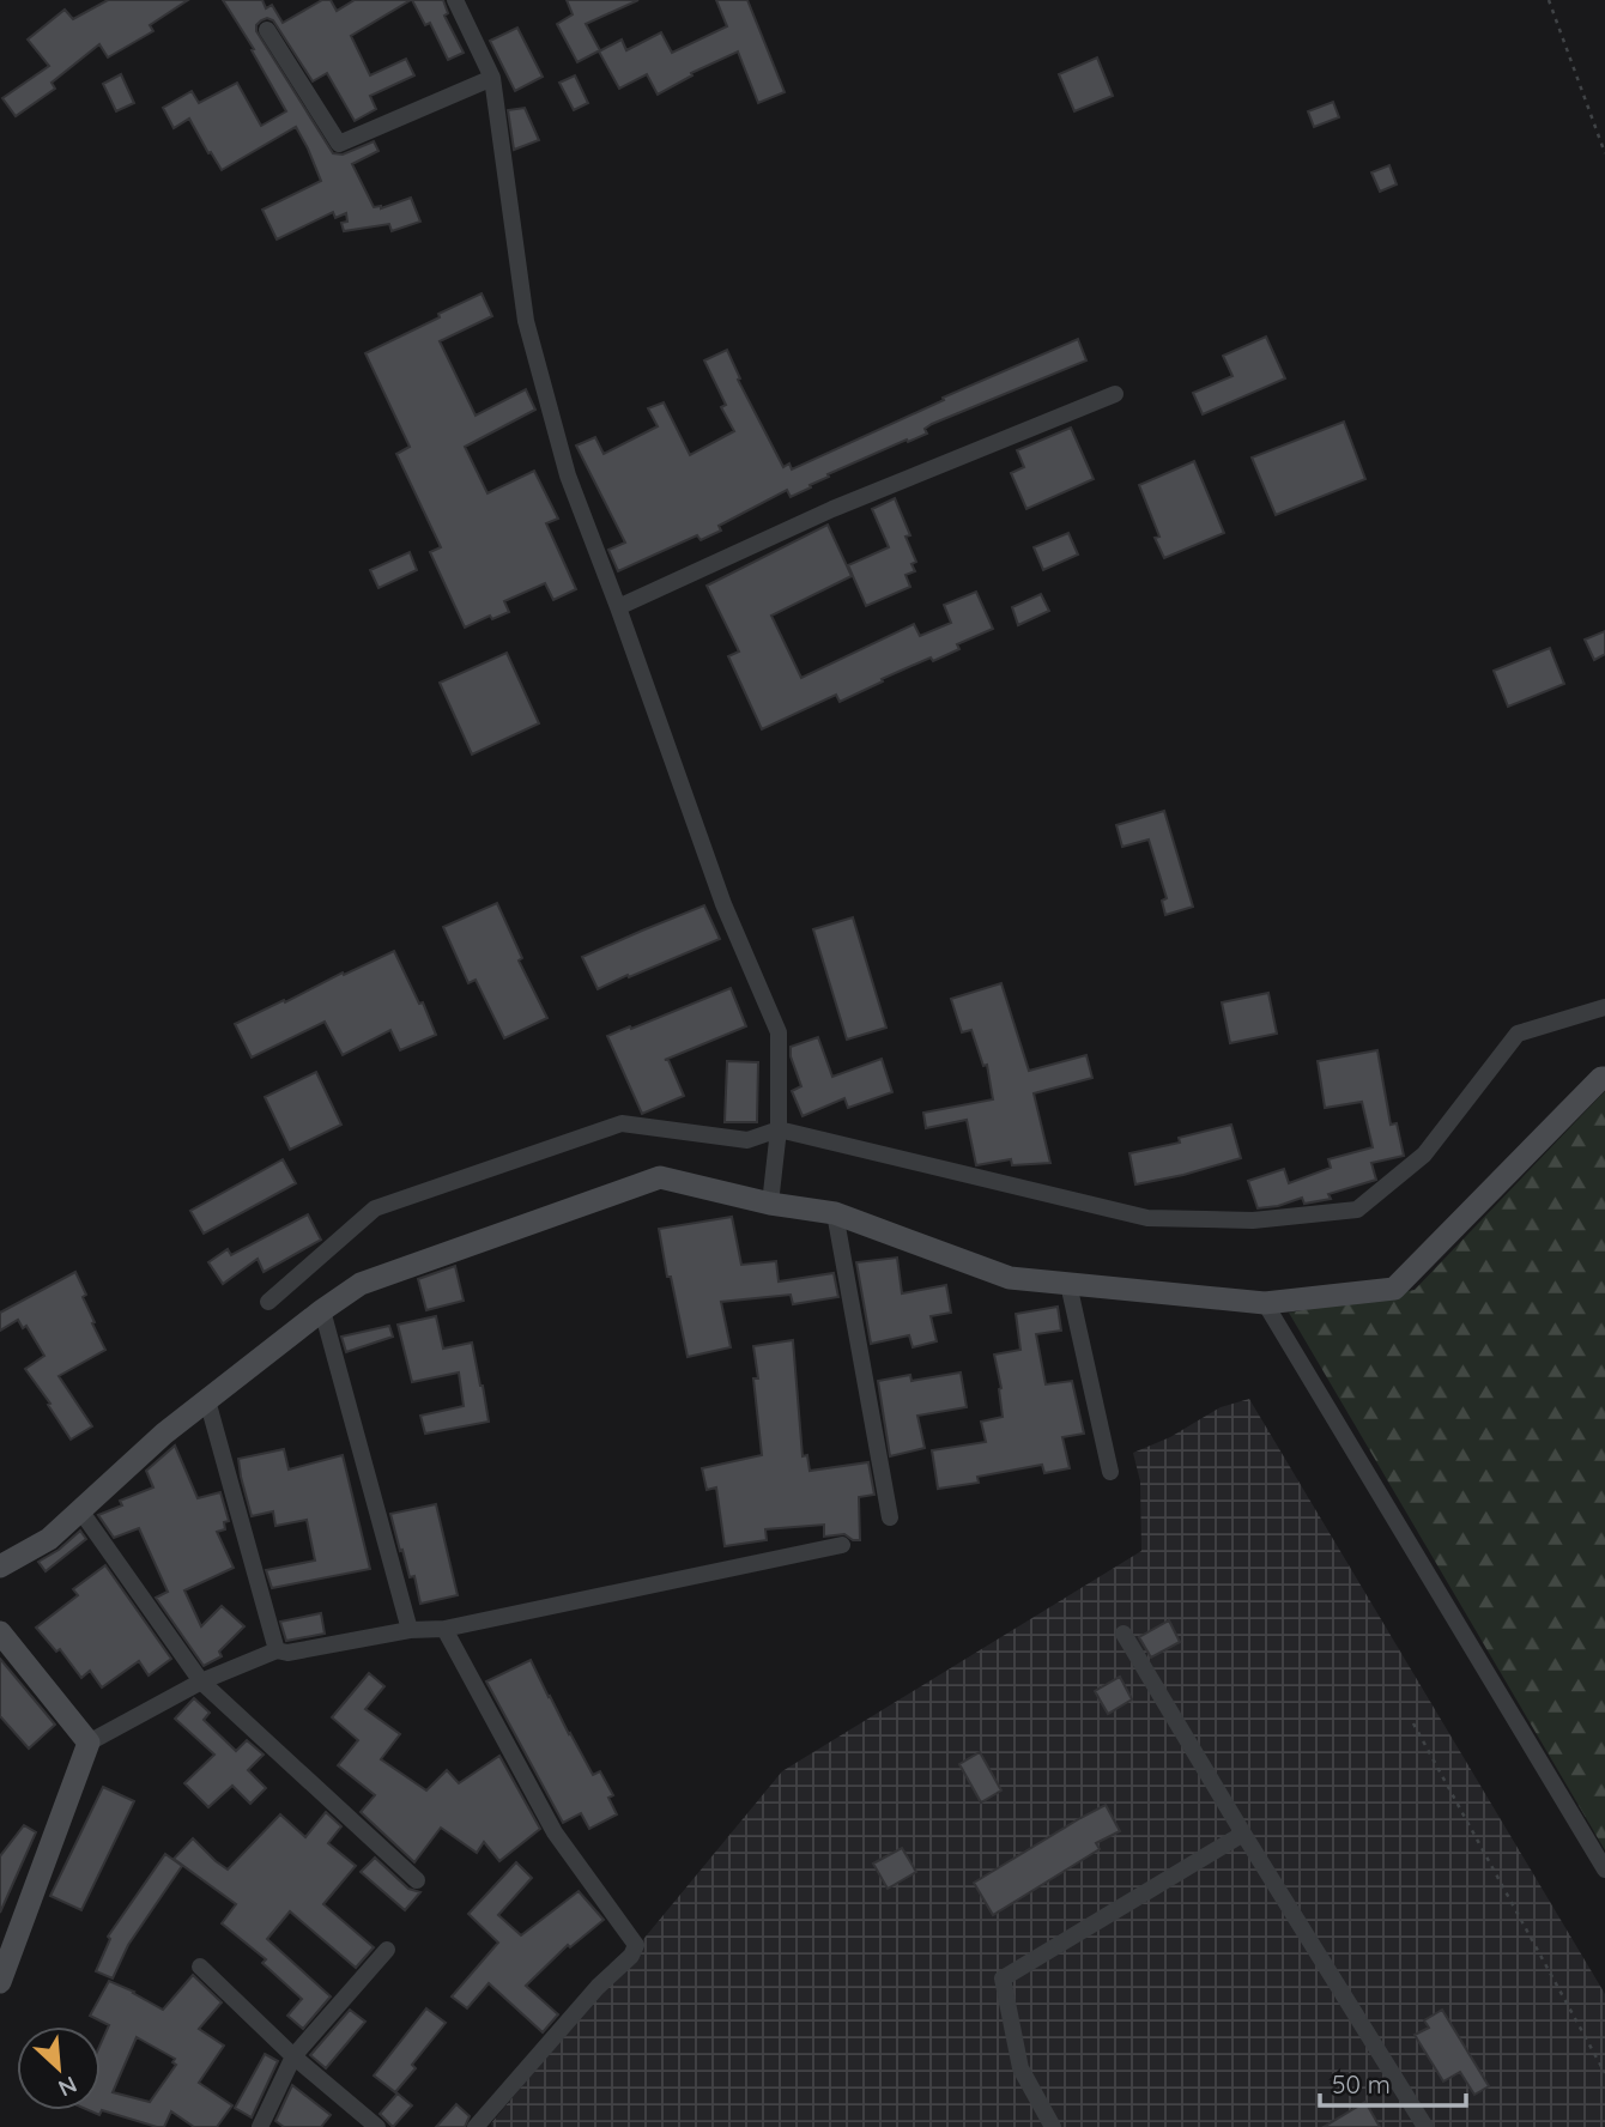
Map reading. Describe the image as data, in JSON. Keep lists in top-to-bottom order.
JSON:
{
  "scale_bar": "50 m",
  "north": "bottom right"
}
